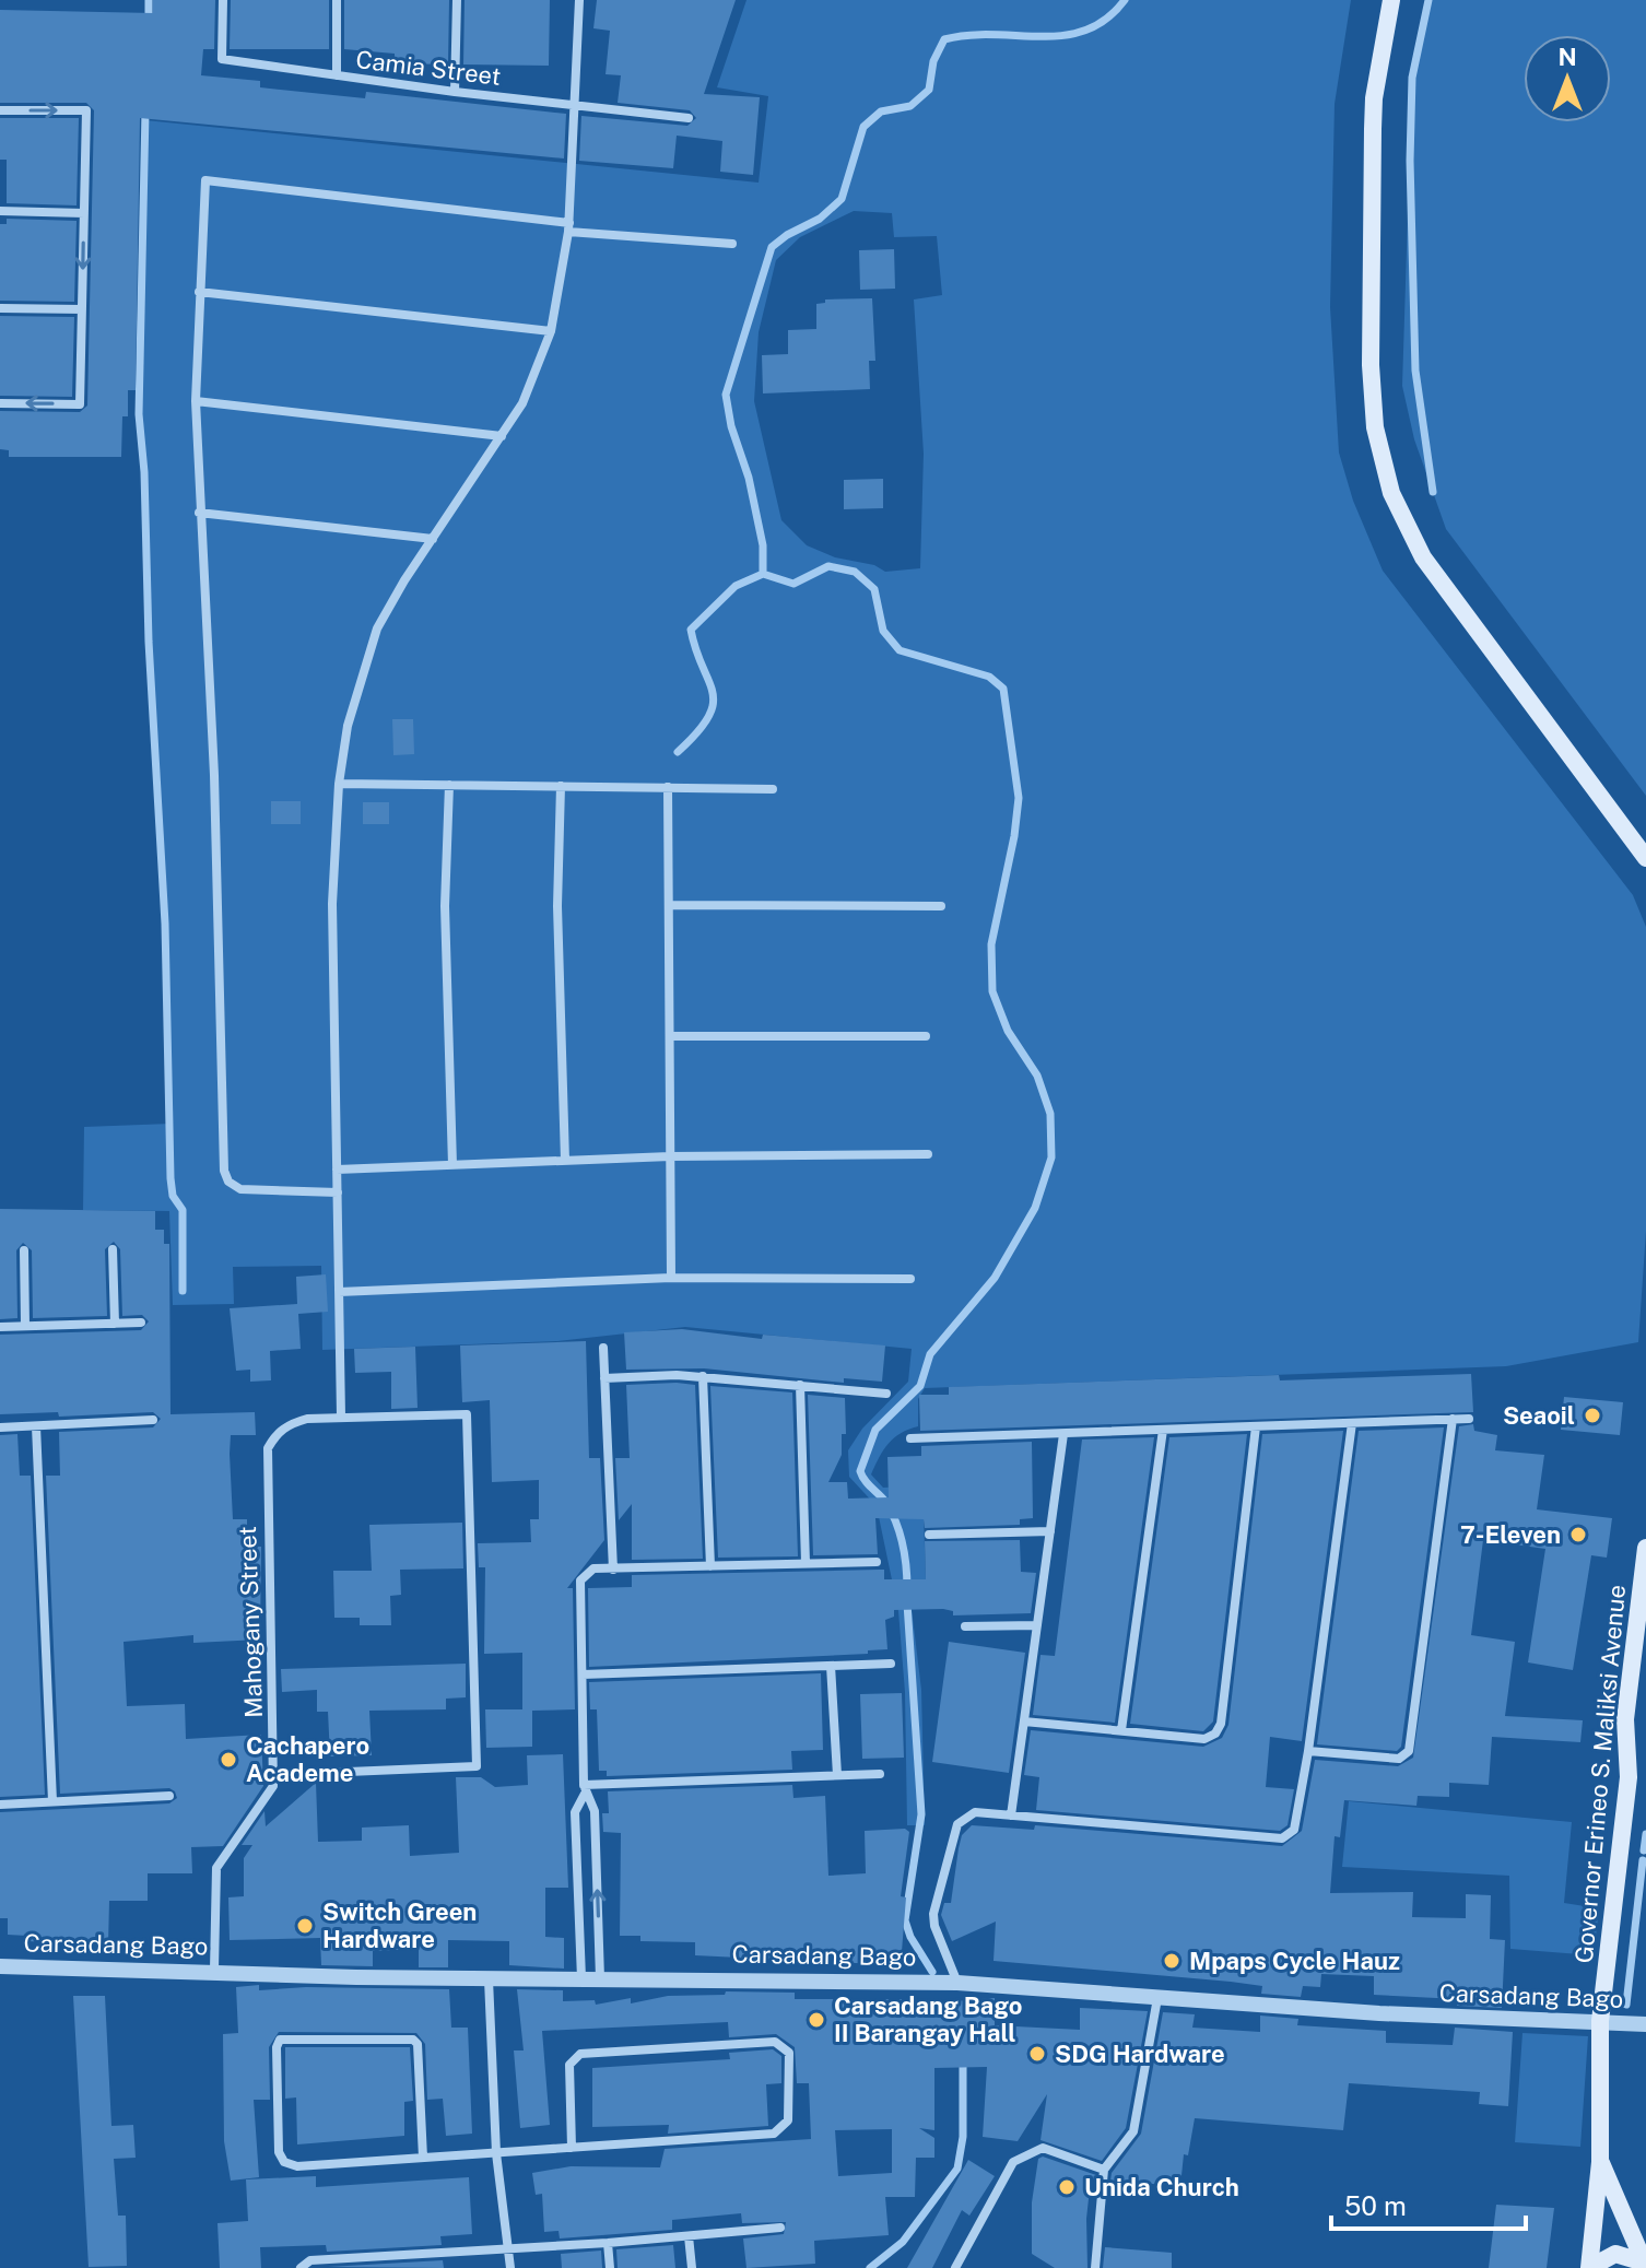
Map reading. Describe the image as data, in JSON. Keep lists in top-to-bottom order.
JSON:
{
  "streets": {
    "main road": ["Governor Erineo S. Maliksi Avenue"],
    "street": ["Camia Street", "Mahogany Street", "Carsadang Bago"]
  },
  "crossings": [
    ["Mahogany Street", "Carsadang Bago"],
    ["Governor Erineo S. Maliksi Avenue", "Carsadang Bago"]
  ],
  "places": [
    "Seaoil",
    "7-Eleven",
    "Cachapero Academe",
    "Switch Green Hardware",
    "Mpaps Cycle Hauz",
    "Carsadang Bago II Barangay Hall",
    "SDG Hardware",
    "Unida Church"
  ],
  "scale_bar": "50 m",
  "north": "top"
}
